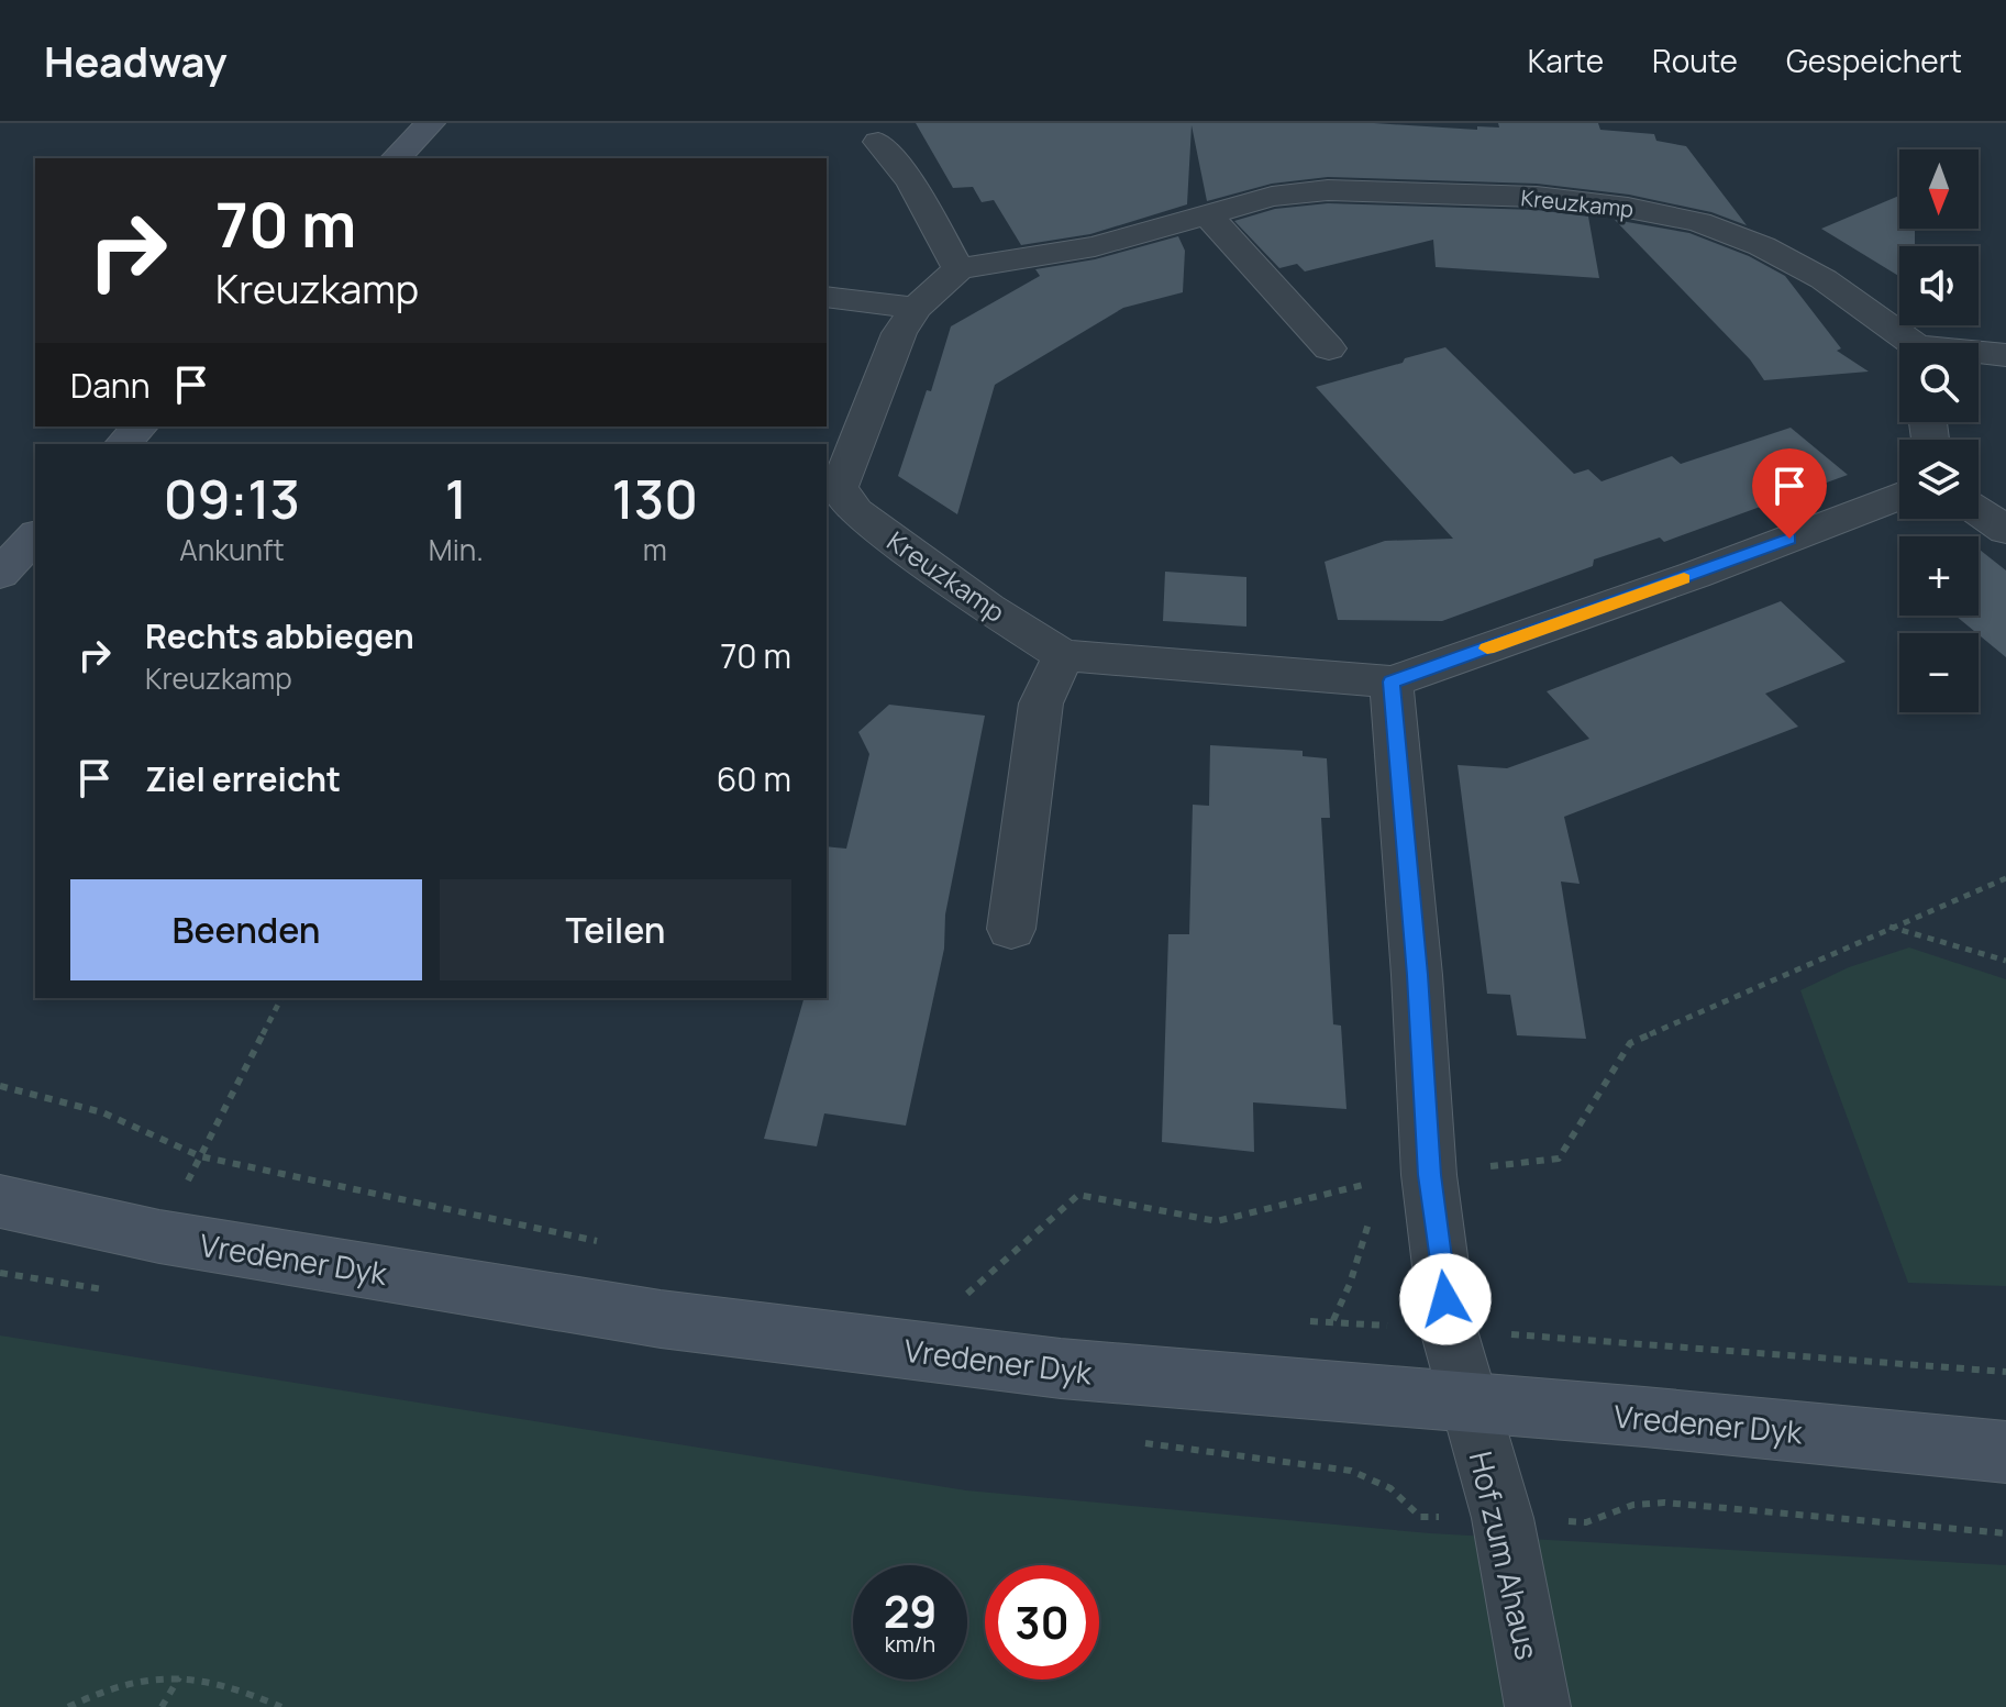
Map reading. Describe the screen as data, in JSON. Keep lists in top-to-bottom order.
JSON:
{
  "streets": {
    "main road": ["Vredener Dyk"],
    "street": ["Kreuzkamp", "Hof zum Ahaus"]
  },
  "crossings": [
    ["Vredener Dyk", "Hof zum Ahaus"]
  ],
  "north": "bottom",
  "page": {
    "header": "Headway",
    "nav": ["Karte", "Route", "Gespeichert"],
    "map_buttons": ["+", "−"],
    "turn": ["70 m", "Kreuzkamp"],
    "then": "Dann",
    "eta": [
      "09:13",
      "Ankunft",
      "1",
      "Min.",
      "130",
      "m"
    ],
    "list": [
      {
        "name": "Rechts abbiegen",
        "note": "Kreuzkamp",
        "value": "70 m"
      },
      {
        "name": "Ziel erreicht",
        "value": "60 m"
      }
    ],
    "buttons": ["Beenden", "Teilen"],
    "speed": "29 km/h",
    "limit": "30"
  }
}
